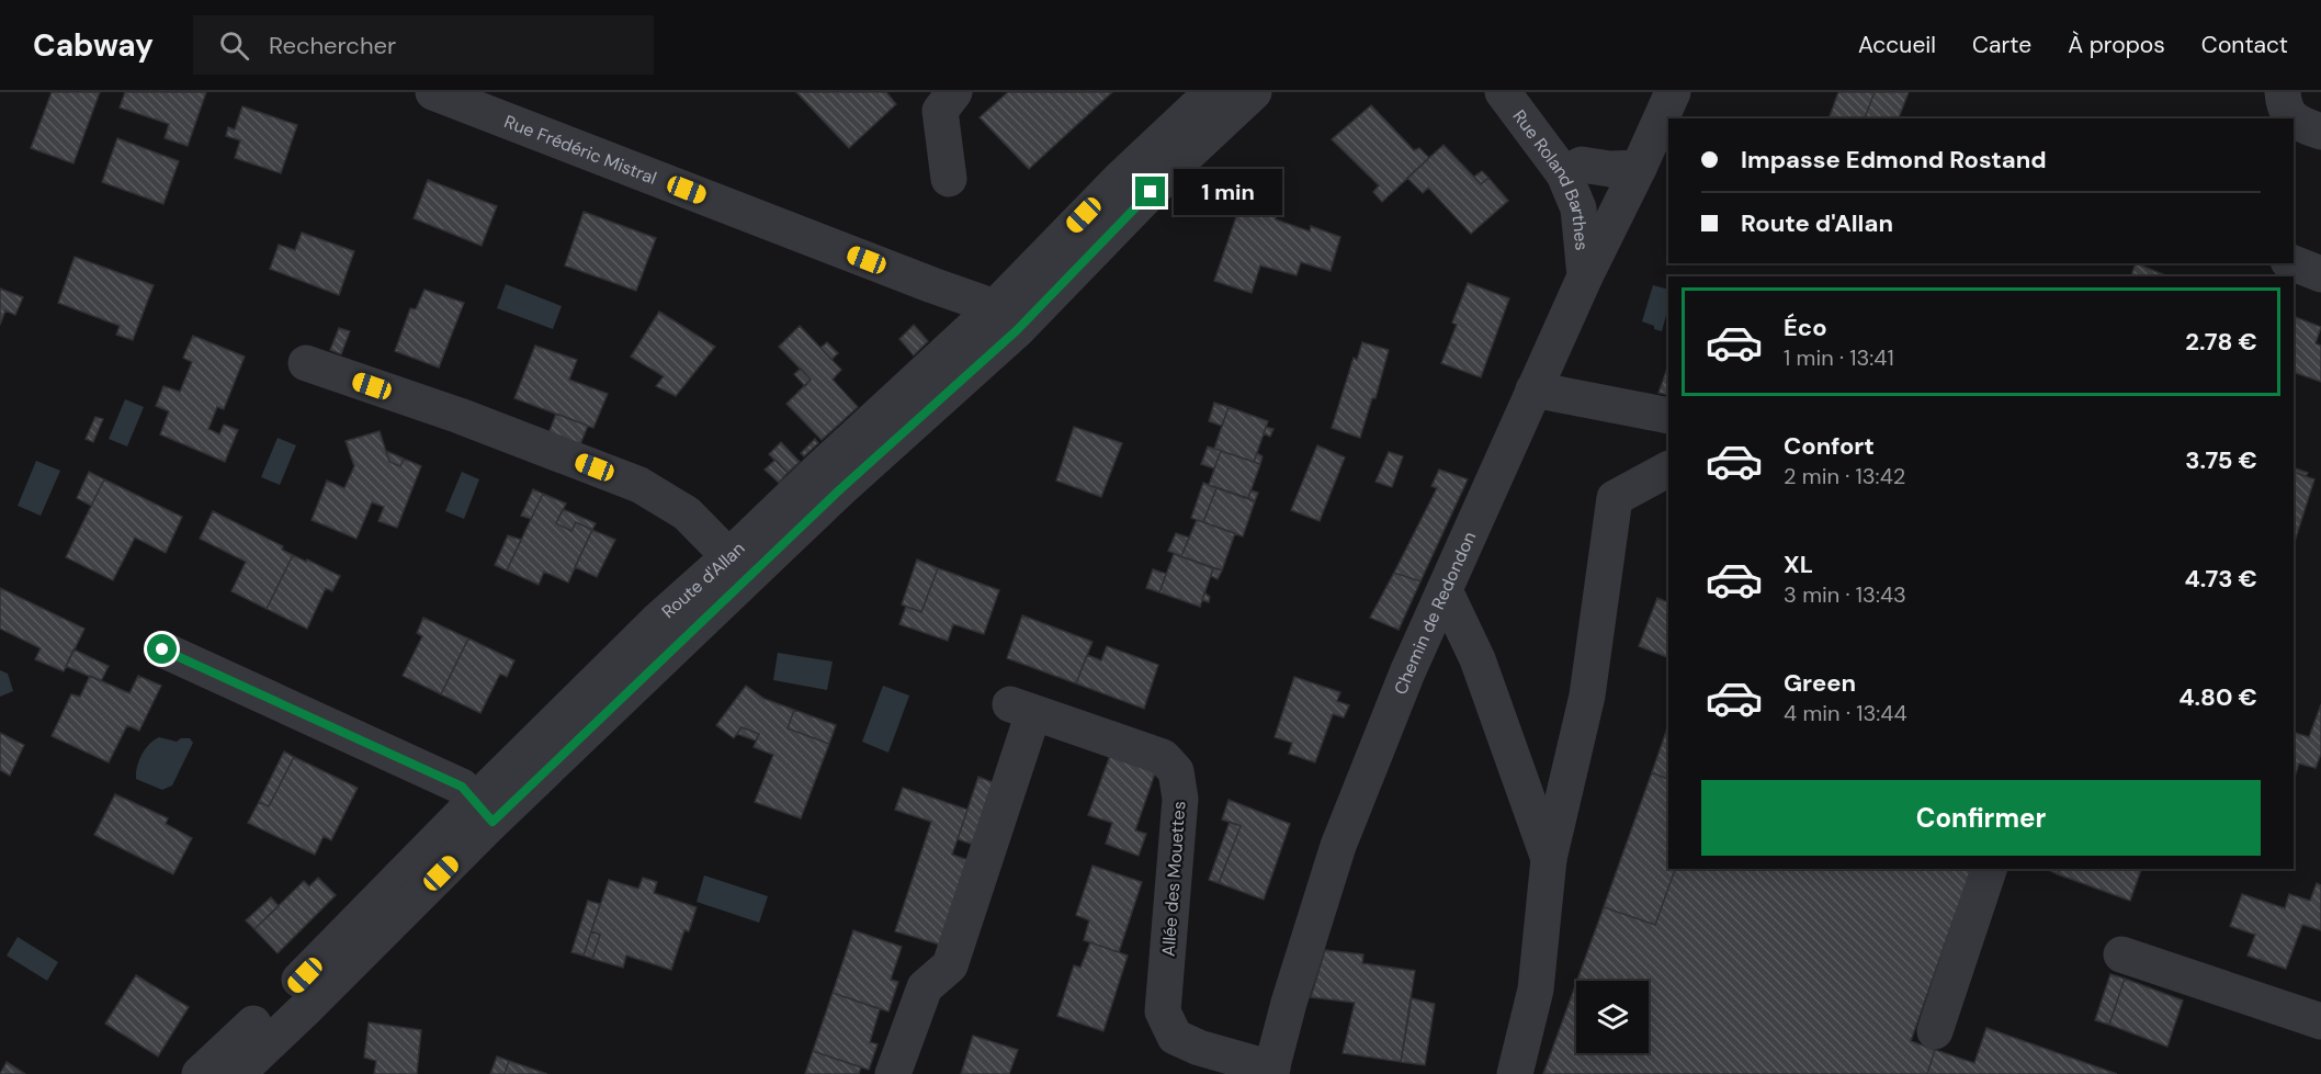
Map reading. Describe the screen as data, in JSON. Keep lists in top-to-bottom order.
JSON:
{
  "streets": {
    "street": [
      "Rue Frédéric Mistral",
      "Rue Roland Barthes",
      "Route d'Allan",
      "Chemin de Redondon",
      "Allée des Mouettes"
    ]
  },
  "crossings": [
    ["Rue Frédéric Mistral", "Route d'Allan"],
    ["Rue Roland Barthes", "Chemin de Redondon"],
    ["Chemin de Redondon", "Allée des Mouettes"]
  ],
  "page": {
    "header": "Cabway",
    "search": "Rechercher",
    "nav": [
      "Accueil",
      "Carte",
      "À propos",
      "Contact"
    ],
    "banner": ["Impasse Edmond Rostand", "Route d'Allan"],
    "bubble": "1 min",
    "list": [
      {
        "name": "Éco",
        "note": "1 min · 13:41",
        "value": "2.78 €"
      },
      {
        "name": "Confort",
        "note": "2 min · 13:42",
        "value": "3.75 €"
      },
      {
        "name": "XL",
        "note": "3 min · 13:43",
        "value": "4.73 €"
      },
      {
        "name": "Green",
        "note": "4 min · 13:44",
        "value": "4.80 €"
      }
    ],
    "buttons": "Confirmer"
  }
}
